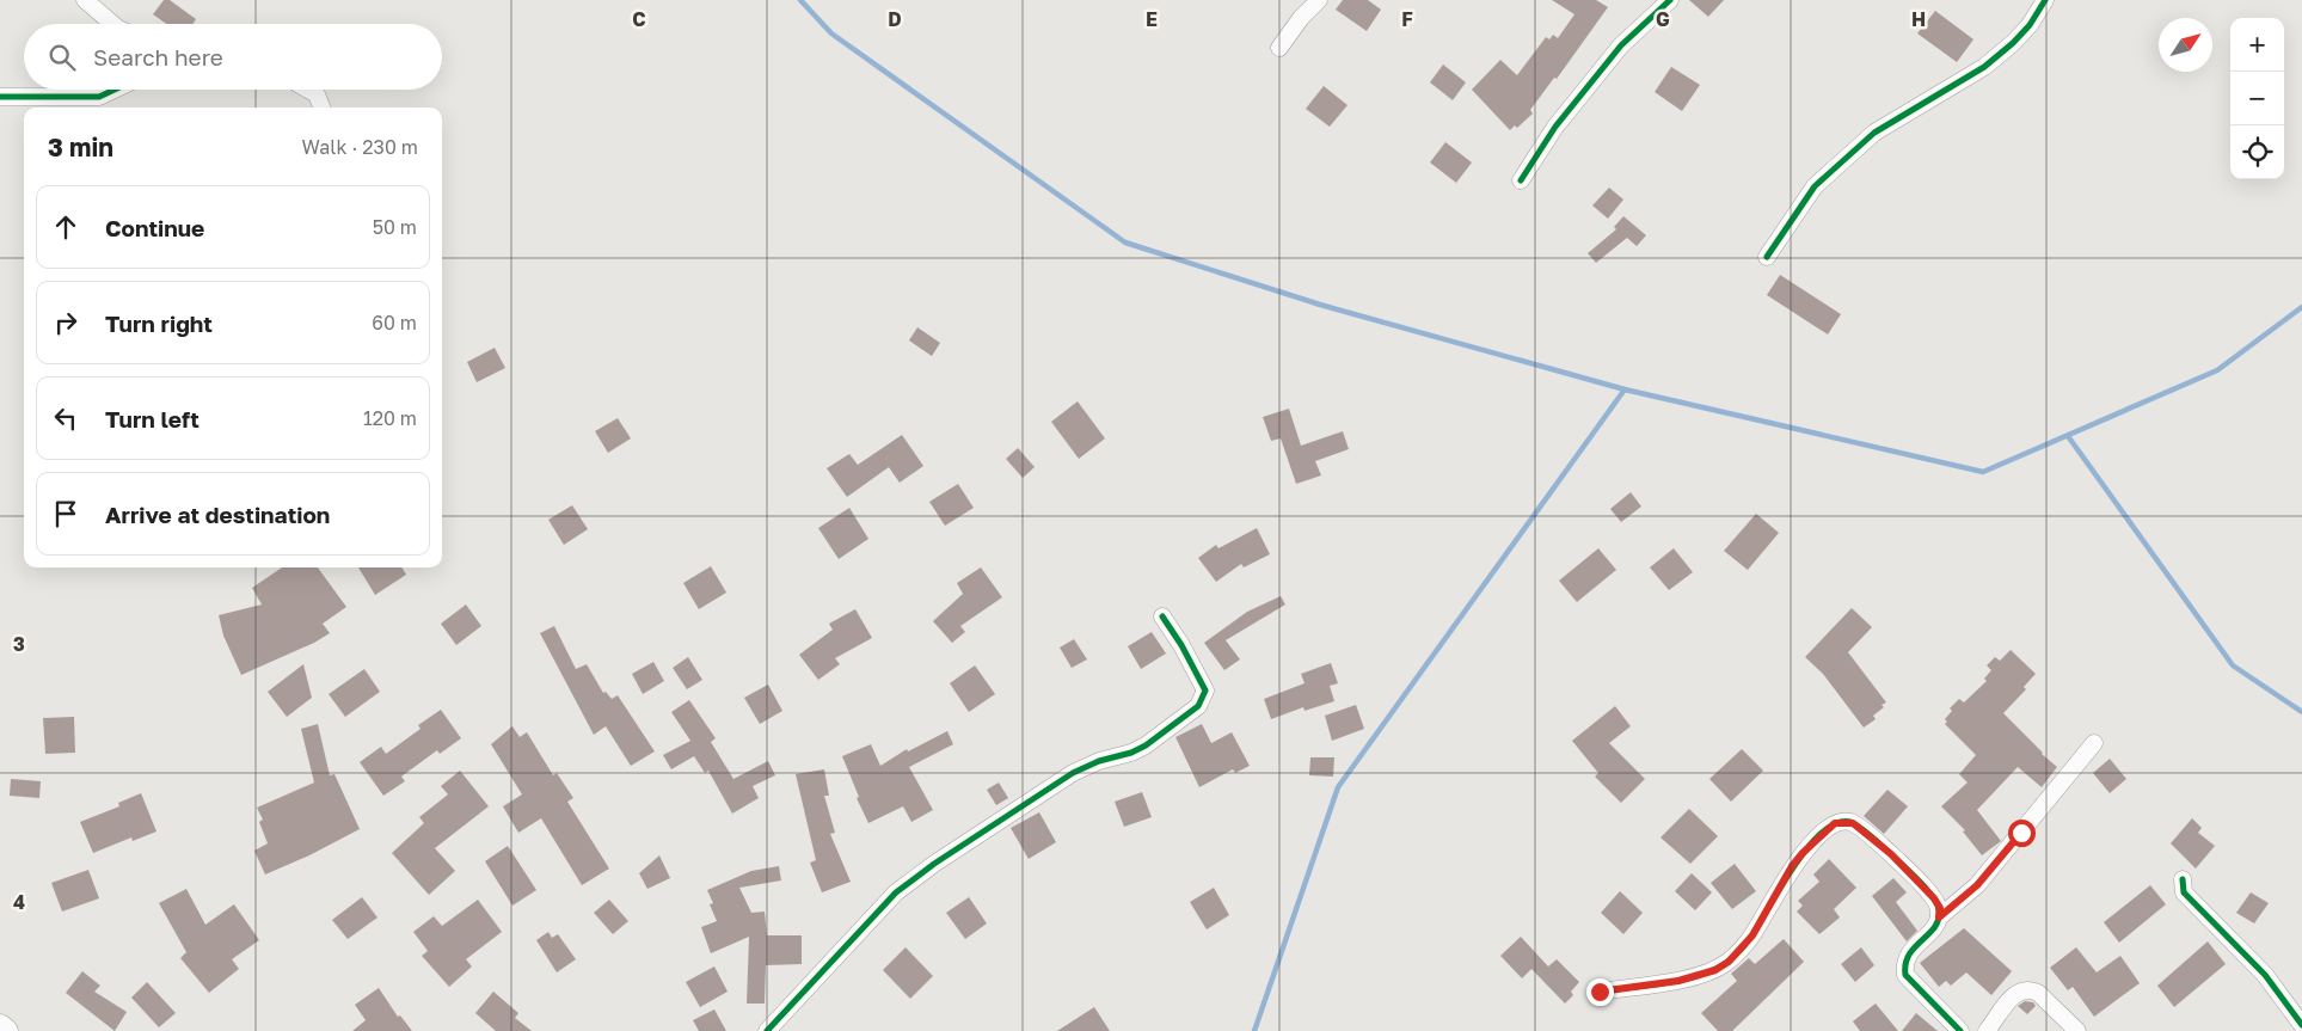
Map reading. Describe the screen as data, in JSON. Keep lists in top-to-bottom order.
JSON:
{
  "north": "top right",
  "page": {
    "map_buttons": ["+", "−"],
    "search": "Search here",
    "heading": ["3 min", "Walk · 230 m"],
    "list": [
      ["Continue", "50 m"],
      ["Turn right", "60 m"],
      ["Turn left", "120 m"],
      "Arrive at destination"
    ]
  },
  "grid": {
    "columns": [
      "C",
      "D",
      "E",
      "F",
      "G",
      "H"
    ],
    "rows": ["3", "4"]
  }
}
